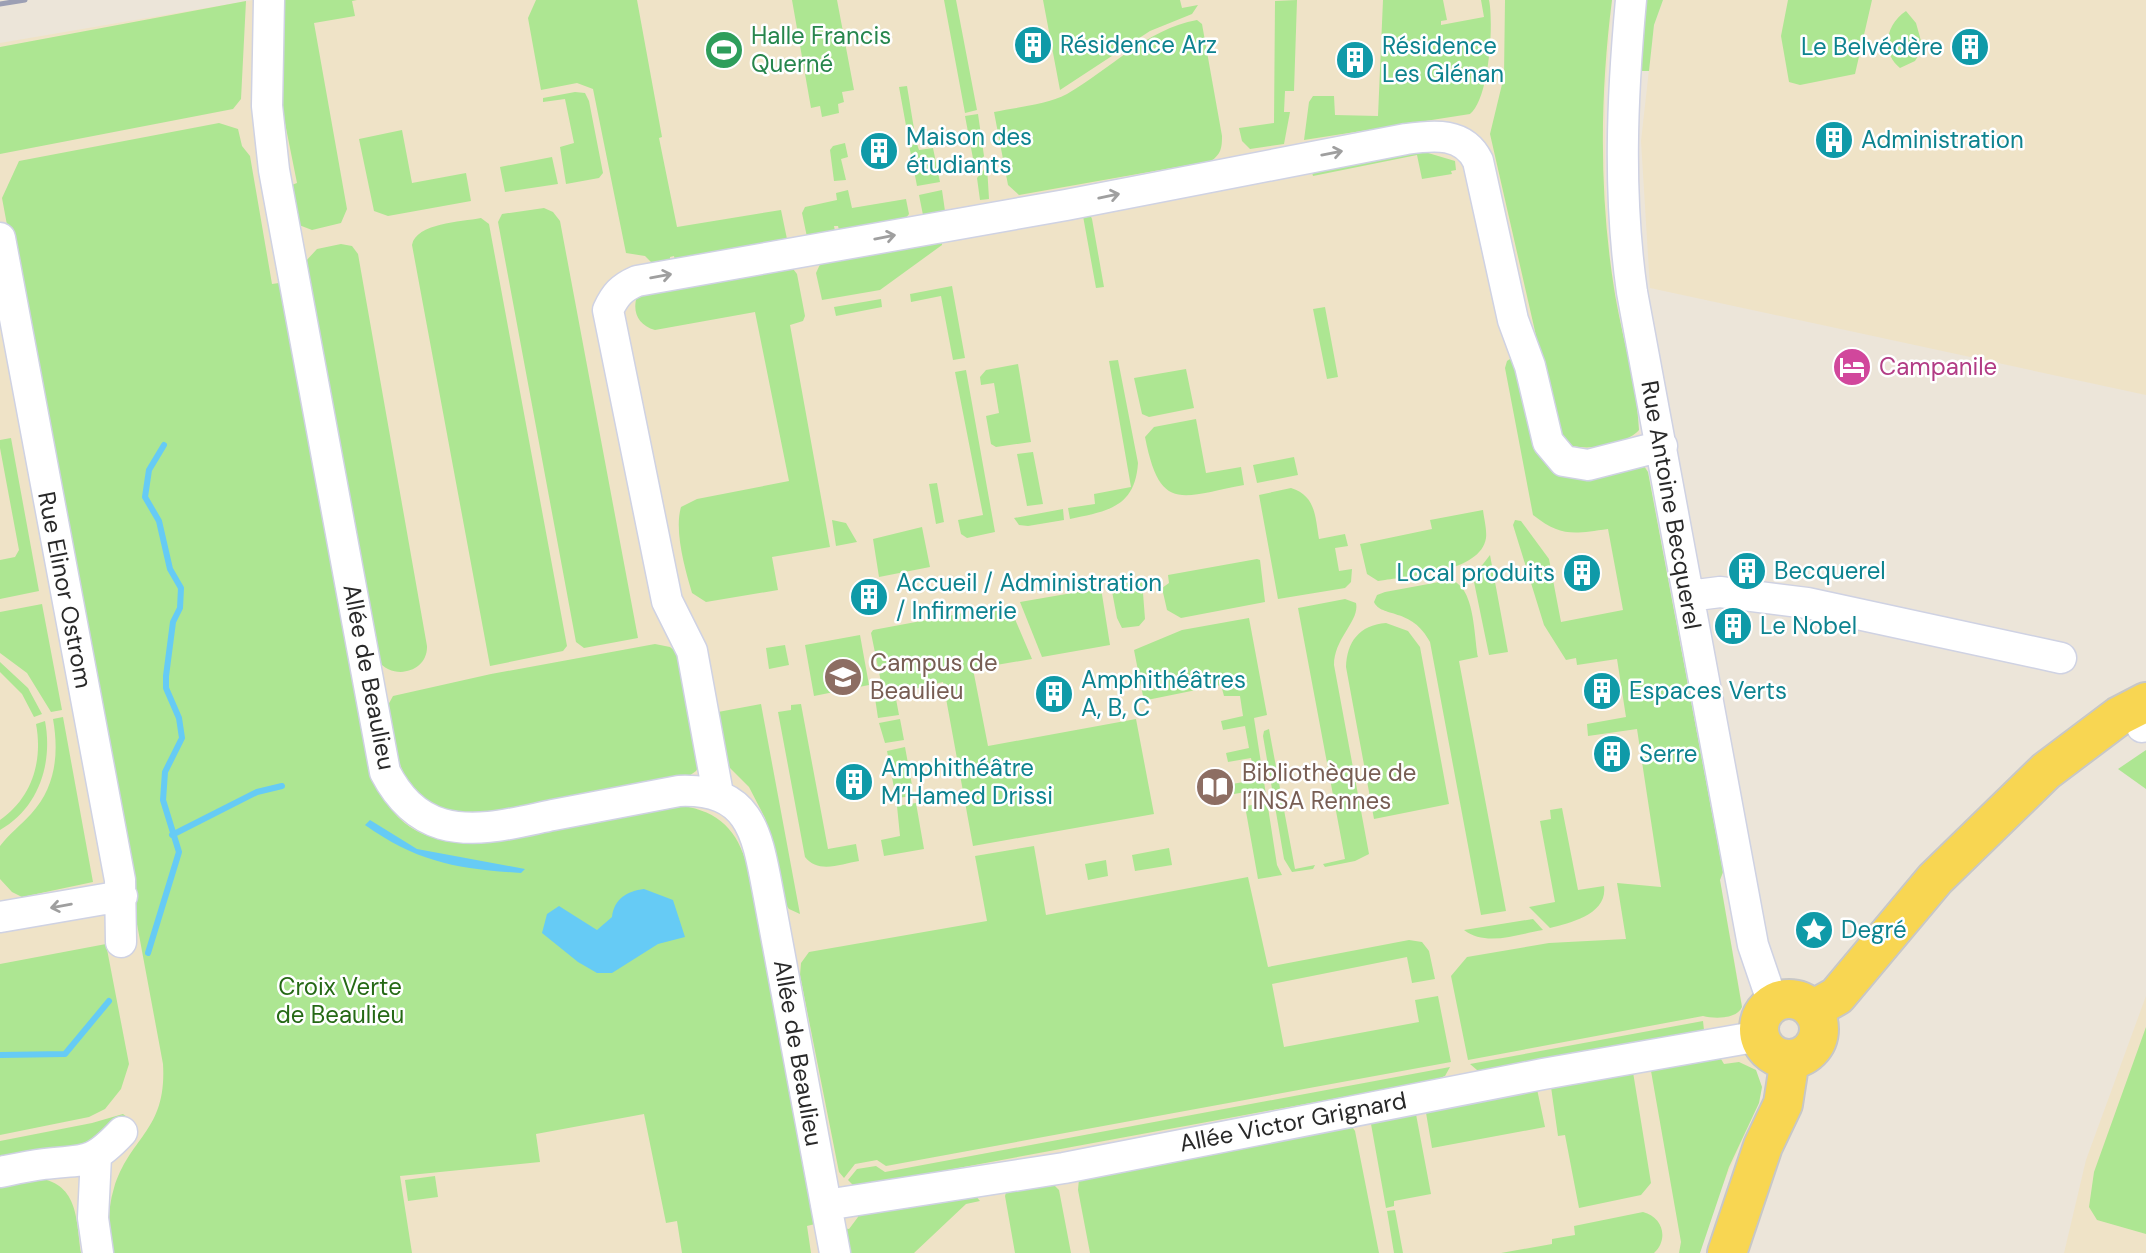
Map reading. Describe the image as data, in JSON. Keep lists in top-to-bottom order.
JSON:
{
  "streets": {
    "street": [
      "Rue Antoine Becquerel",
      "Rue Elinor Ostrom",
      "Allée de Beaulieu",
      "Allée Victor Grignard"
    ]
  },
  "crossings": [
    ["Rue Antoine Becquerel", "Allée Victor Grignard"],
    ["Allée de Beaulieu", "Allée Victor Grignard"]
  ],
  "parks": ["Croix Verte de Beaulieu"],
  "places": {
    "building": [
      "Résidence Arz",
      "Le Belvédère",
      "Résidence Les Glénan",
      "Administration",
      "Maison des étudiants",
      "Becquerel",
      "Local produits",
      "Accueil / Administration / Infirmerie",
      "Le Nobel",
      "Espaces Verts",
      "Amphithéâtres A, B, C",
      "Serre",
      "Amphithéâtre M’Hamed Drissi"
    ],
    "sports": ["Halle Francis Querné"],
    "hotel": ["Campanile"],
    "school or university": ["Campus de Beaulieu"],
    "library": ["Bibliothèque de l’INSA Rennes"],
    "place": ["Degré"]
  }
}
